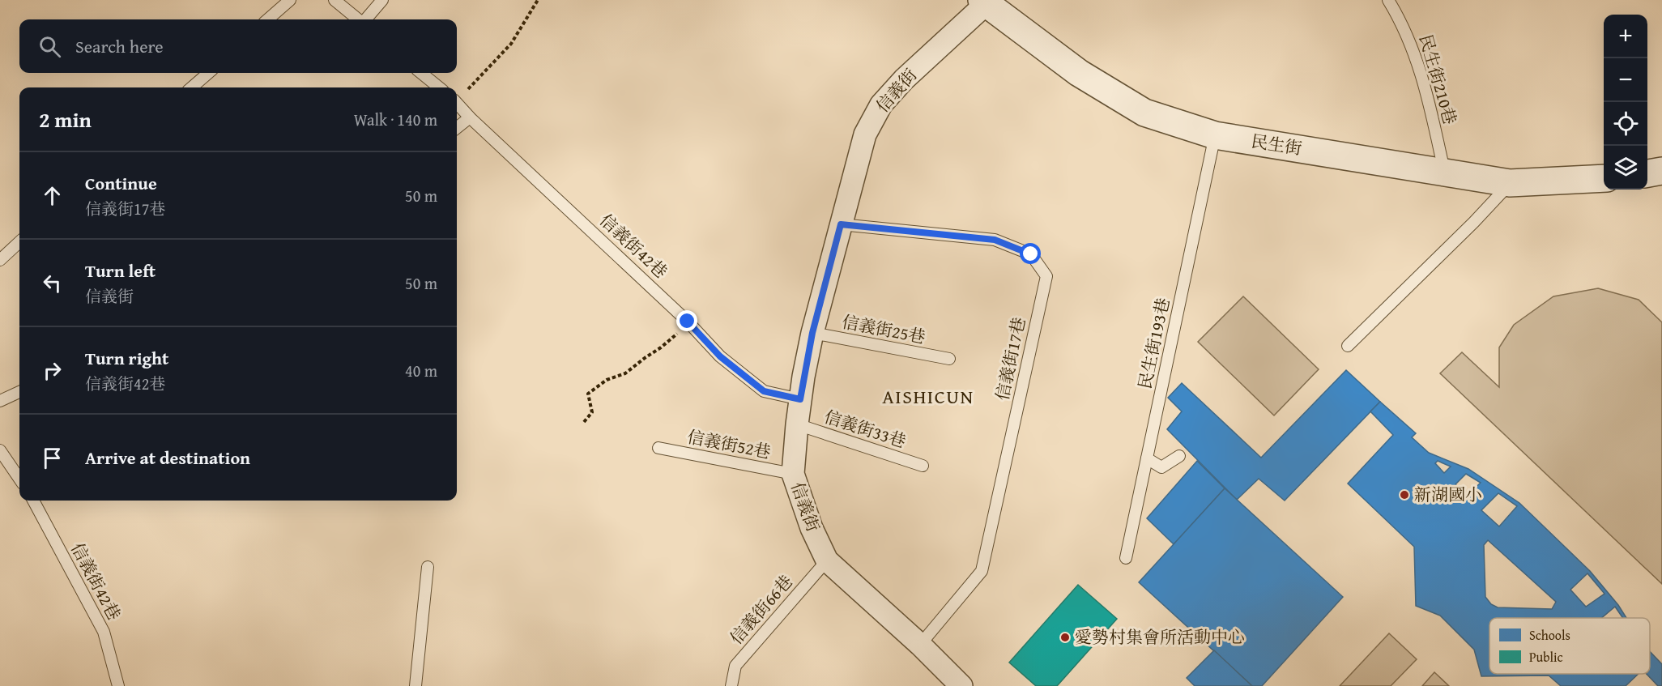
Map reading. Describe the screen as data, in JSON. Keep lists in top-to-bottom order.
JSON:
{
  "streets": {
    "street": ["信義街", "民生街"],
    "lane": [
      "民生街210巷",
      "信義街42巷",
      "信義街25巷",
      "民生街193巷",
      "信義街17巷",
      "信義街33巷",
      "信義街52巷",
      "信義街66巷"
    ]
  },
  "crossings": [
    ["民生街210巷", "民生街"],
    ["信義街", "民生街"],
    ["信義街", "信義街42巷"],
    ["信義街", "信義街25巷"],
    ["信義街", "信義街17巷"],
    ["信義街", "信義街33巷"],
    ["信義街", "信義街52巷"],
    ["信義街", "信義街66巷"],
    ["民生街", "民生街193巷"]
  ],
  "districts": ["AISHICUN"],
  "places": ["新湖國小", "愛勢村集會所活動中心"],
  "legend": ["Schools", "Public"],
  "page": {
    "map_buttons": ["+", "−"],
    "search": "Search here",
    "heading": ["2 min", "Walk · 140 m"],
    "list": [
      ["Continue", "信義街17巷", "50 m"],
      ["Turn left", "信義街", "50 m"],
      ["Turn right", "信義街42巷", "40 m"],
      "Arrive at destination"
    ]
  }
}
